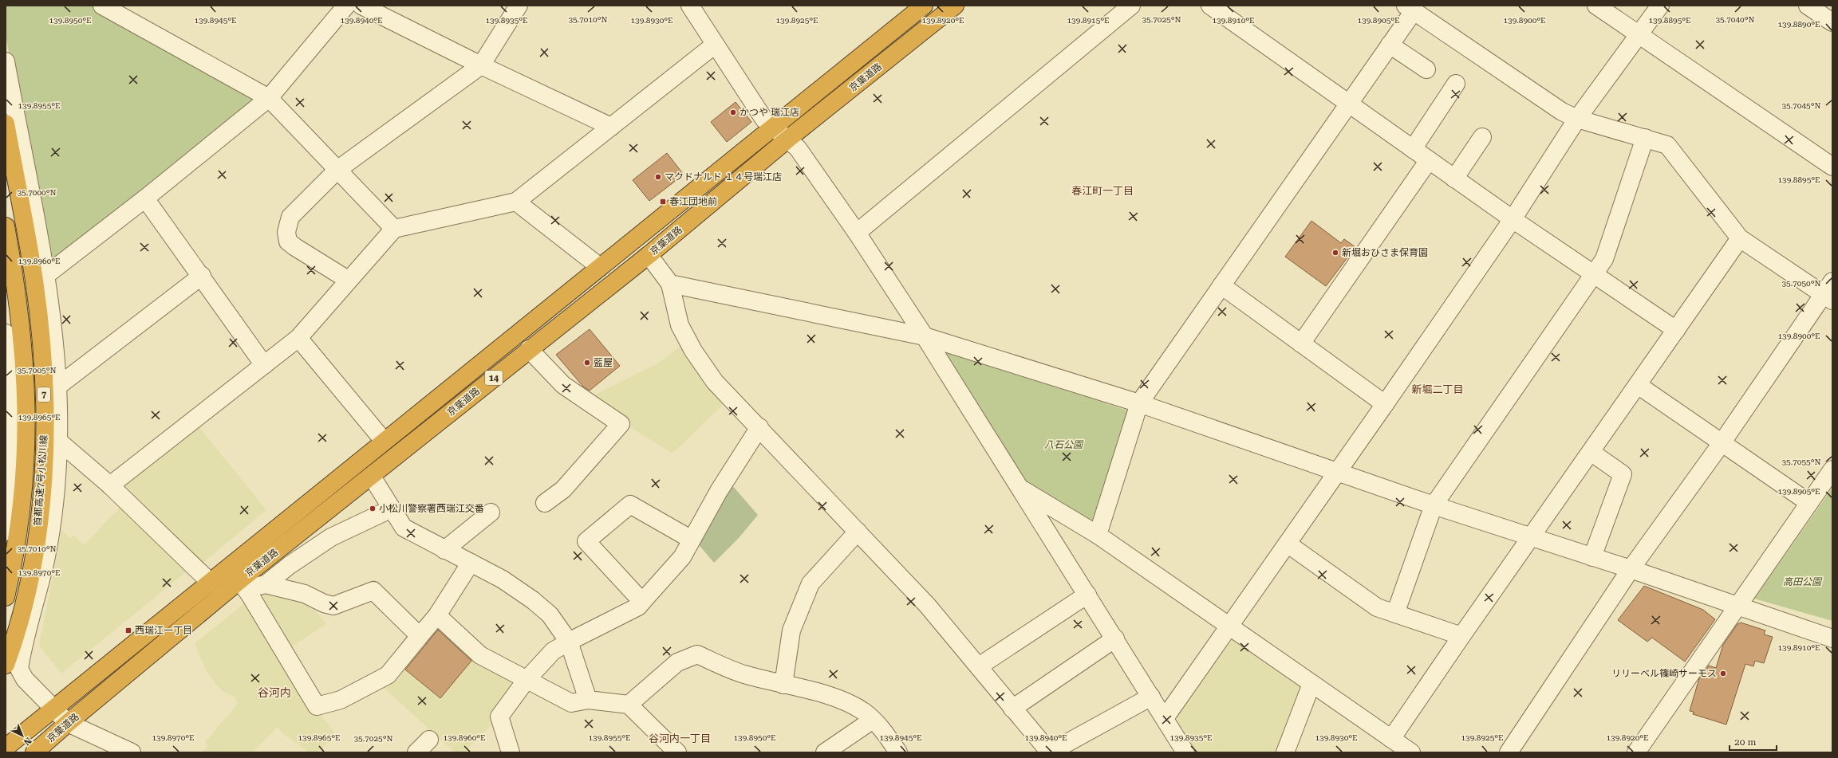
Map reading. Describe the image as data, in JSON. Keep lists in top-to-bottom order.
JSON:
{
  "streets": {
    "highway": [
      "京葉道路",
      "14",
      "7",
      "首都高速7号小松川線"
    ]
  },
  "districts": [
    "春江町一丁目",
    "新堀二丁目",
    "谷河内",
    "谷河内一丁目"
  ],
  "parks": ["八石公園", "高田公園"],
  "places": {
    "other": [
      "かつや 瑞江店",
      "マクドナルド １４号瑞江店",
      "新堀おひさま保育園",
      "藍屋",
      "小松川警察署西瑞江交番",
      "リリーベル篠崎サーモス"
    ],
    "transit": ["春江団地前", "西瑞江一丁目"]
  },
  "scale_bar": "20 m",
  "north": "bottom right",
  "coordinates": [
    "35.7010°N",
    "35.7025°N",
    "35.7040°N",
    "139.8950°E",
    "139.8945°E",
    "139.8940°E",
    "139.8935°E",
    "139.8930°E",
    "139.8925°E",
    "139.8920°E",
    "139.8910°E",
    "139.8905°E",
    "139.8900°E",
    "139.8895°E",
    "139.8915°E",
    "139.8890°E",
    "139.8955°E",
    "35.7045°N",
    "35.7000°N",
    "139.8960°E",
    "35.7050°N",
    "35.7005°N",
    "139.8965°E",
    "35.7055°N",
    "139.8970°E"
  ]
}
